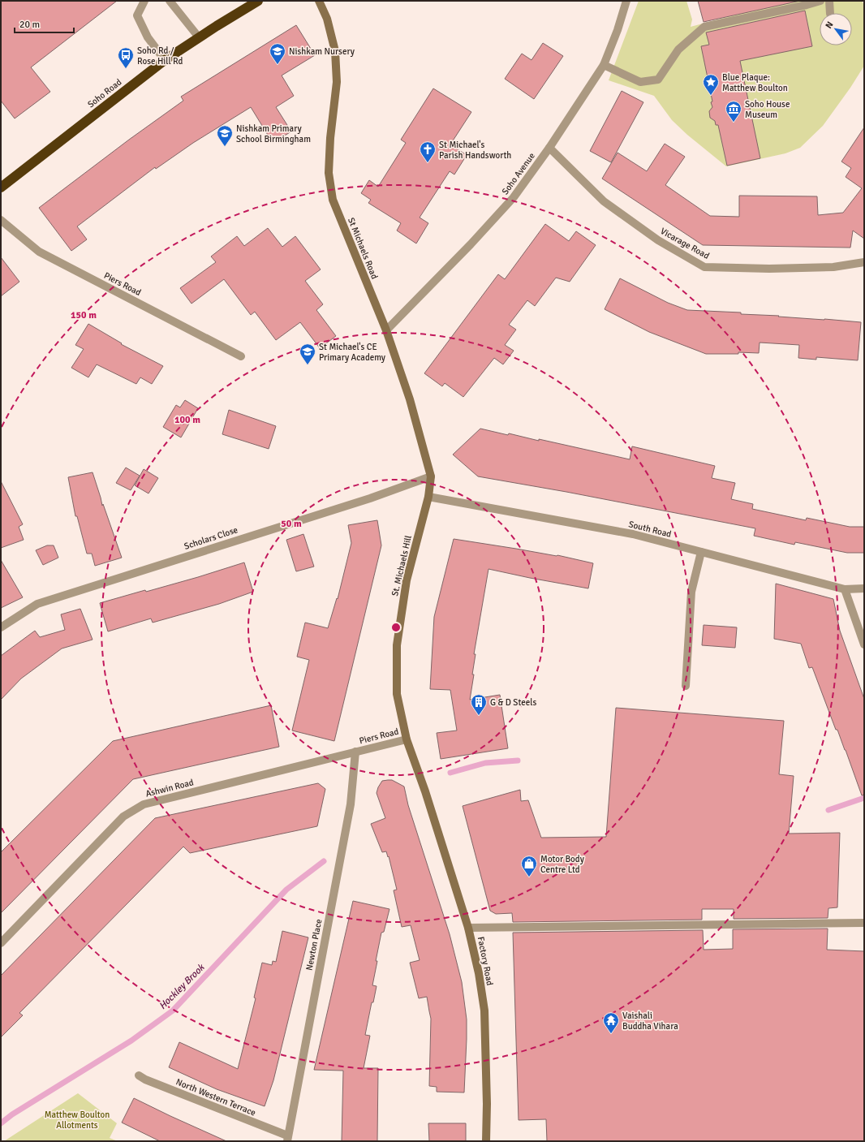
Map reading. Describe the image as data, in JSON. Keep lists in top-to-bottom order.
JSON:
{
  "streets": {
    "highway": ["Soho Road"],
    "street": [
      "Soho Avenue",
      "Vicarage Road",
      "St Michaels Road",
      "Piers Road",
      "South Road",
      "Scholars Close",
      "St. Michaels Hill",
      "Ashwin Road",
      "Newton Place",
      "Factory Road",
      "North Western Terrace"
    ]
  },
  "crossings": [
    ["Soho Avenue", "Vicarage Road"],
    ["Soho Avenue", "St Michaels Road"],
    ["St Michaels Road", "South Road"],
    ["St Michaels Road", "Scholars Close"],
    ["St Michaels Road", "St. Michaels Hill"],
    ["Piers Road", "St. Michaels Hill"],
    ["Piers Road", "Ashwin Road"],
    ["Piers Road", "Newton Place"],
    ["South Road", "St. Michaels Hill"],
    ["St. Michaels Hill", "Factory Road"],
    ["Ashwin Road", "Newton Place"],
    ["Newton Place", "North Western Terrace"]
  ],
  "water": ["Hockley Brook"],
  "parks": ["Matthew Boulton Allotments"],
  "places": {
    "school or university": ["Nishkam Nursery", "Nishkam Primary School Birmingham", "St Michael's CE Primary Academy"],
    "bus stop": ["Soho Rd / Rose Hill Rd"],
    "place": ["Blue Plaque: Matthew Boulton"],
    "museum": ["Soho House Museum"],
    "church": ["St Michael's Parish Handsworth"],
    "building": ["G & D Steels"],
    "shop": ["Motor Body Centre Ltd"],
    "temple": ["Vaishali Buddha Vihara"]
  },
  "scale_bar": "20 m",
  "north": "top left",
  "rings": ["150 m", "100 m", "50 m"]
}
